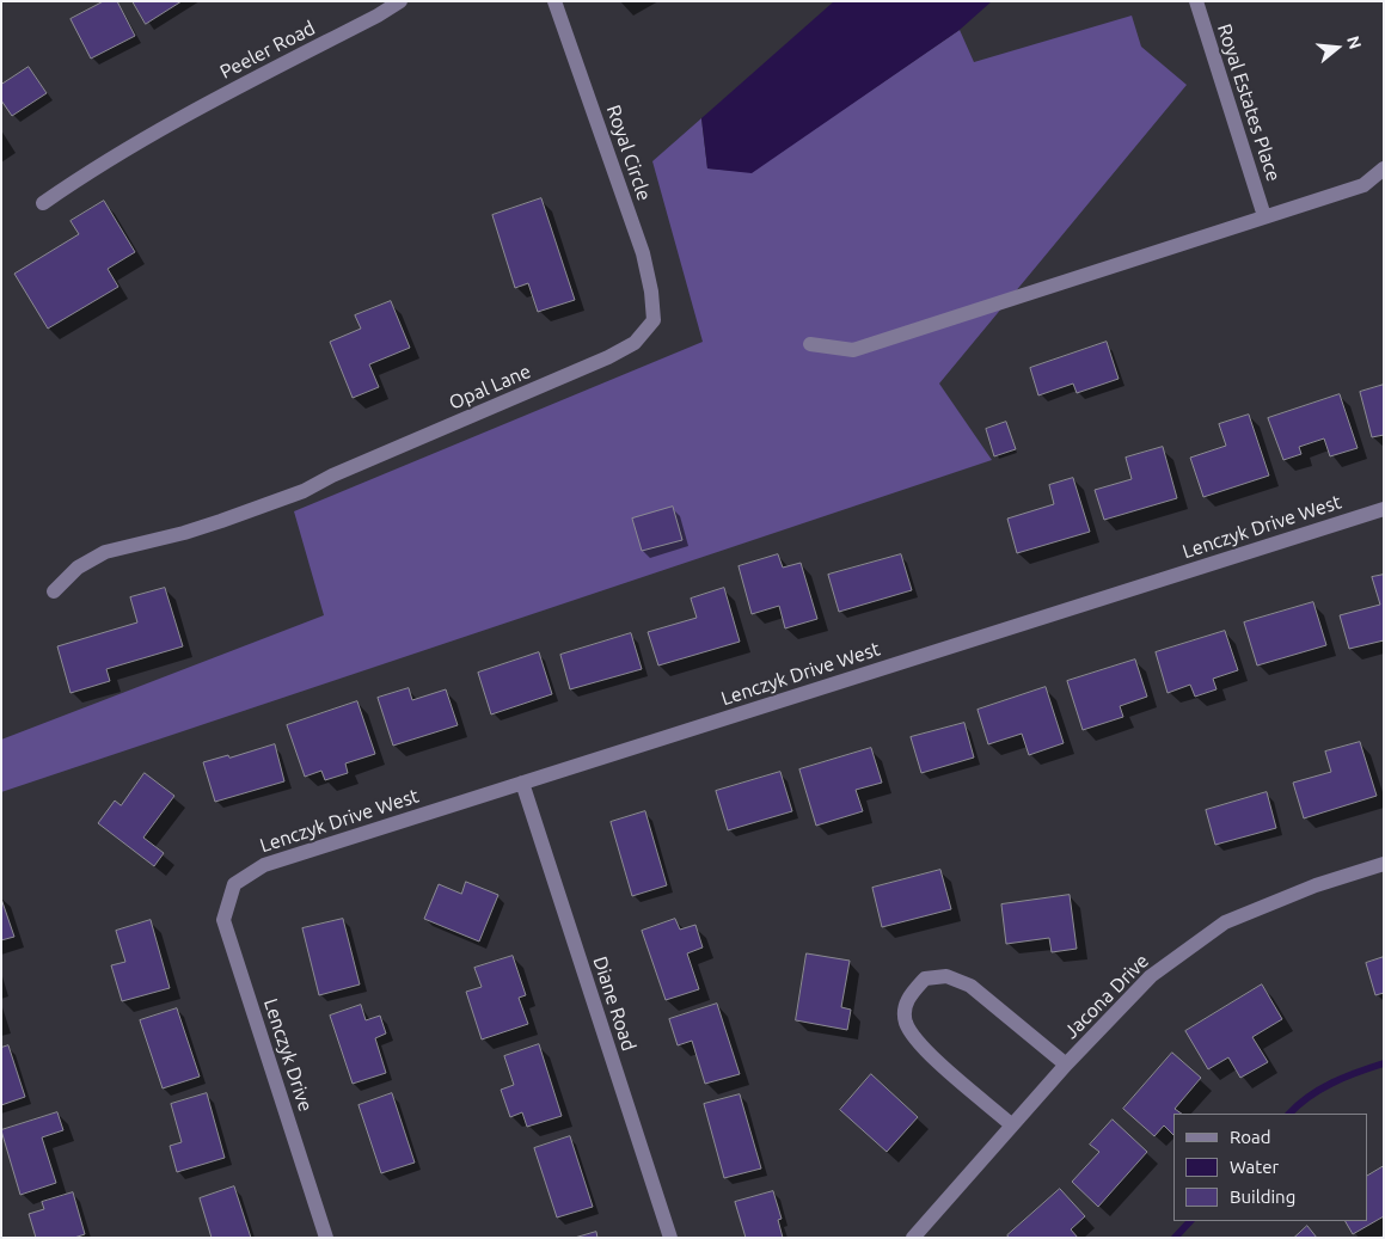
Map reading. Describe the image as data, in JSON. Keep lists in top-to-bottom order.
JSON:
{
  "streets": {
    "street": [
      "Peeler Road",
      "Royal Estates Place",
      "Royal Circle",
      "Opal Lane",
      "Lenczyk Drive West",
      "Jacona Drive",
      "Diane Road",
      "Lenczyk Drive"
    ]
  },
  "crossings": [
    ["Royal Circle", "Opal Lane"],
    ["Lenczyk Drive West", "Diane Road"],
    ["Lenczyk Drive West", "Lenczyk Drive"]
  ],
  "legend": ["Road", "Water", "Building"],
  "north": "right"
}
